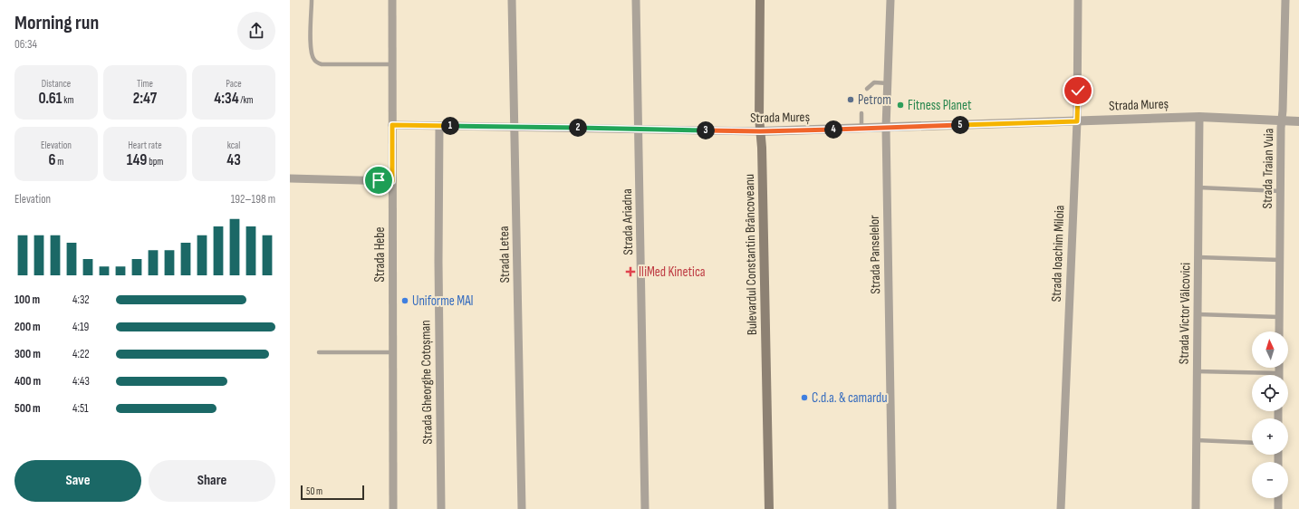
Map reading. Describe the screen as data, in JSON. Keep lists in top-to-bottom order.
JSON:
{
  "streets": {
    "main road": ["Bulevardul Constantin Brâncoveanu"],
    "street": [
      "Strada Mureș",
      "Strada Traian Vuia",
      "Strada Ariadna",
      "Strada Ioachim Miloia",
      "Strada Hebe",
      "Strada Letea",
      "Strada Panselelor",
      "Strada Victor Vâlcovici",
      "Strada Gheorghe Cotoșman"
    ]
  },
  "crossings": [
    ["Strada Mureș", "Strada Traian Vuia"],
    ["Strada Mureș", "Strada Ariadna"],
    ["Strada Mureș", "Strada Ioachim Miloia"],
    ["Strada Mureș", "Strada Hebe"],
    ["Strada Mureș", "Strada Letea"],
    ["Strada Mureș", "Bulevardul Constantin Brâncoveanu"],
    ["Strada Mureș", "Strada Panselelor"],
    ["Strada Mureș", "Strada Victor Vâlcovici"],
    ["Strada Mureș", "Strada Gheorghe Cotoșman"]
  ],
  "places": {
    "other": [
      "Petrom",
      "Fitness Planet",
      "Uniforme MAI",
      "C.d.a. & camardu"
    ],
    "health": ["IliMed Kinetica"]
  },
  "scale_bar": "50 m",
  "north": "top",
  "page": {
    "heading": ["Morning run", "06:34"],
    "stats": [
      ["Distance", "0.61 km"],
      ["Time", "2:47"],
      ["Pace", "4:34 /km"],
      ["Elevation", "6 m"],
      ["Heart rate", "149 bpm"],
      ["kcal", "43"]
    ],
    "pins": [
      "5",
      "1",
      "2",
      "4",
      "3"
    ],
    "chart": ["Elevation", "192–198 m"],
    "list": [
      {
        "name": "100 m",
        "note": "4:32"
      },
      {
        "name": "200 m",
        "note": "4:19"
      },
      {
        "name": "300 m",
        "note": "4:22"
      },
      {
        "name": "400 m",
        "note": "4:43"
      },
      {
        "name": "500 m",
        "note": "4:51"
      }
    ],
    "map_buttons": ["+", "−"],
    "buttons": ["Save", "Share"],
    "scale": "50 m"
  }
}
